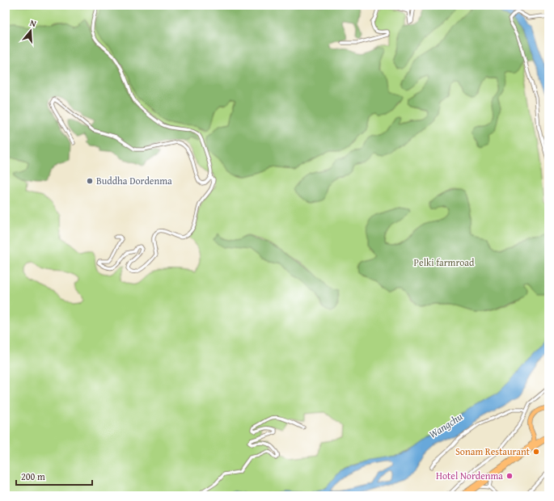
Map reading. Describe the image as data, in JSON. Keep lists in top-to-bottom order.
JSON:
{
  "water": ["Wangchu"],
  "parks": ["Pelki farmroad"],
  "places": ["Buddha Dordenma", "Sonam Restaurant", "Hotel Nordenma"],
  "scale_bar": "200 m",
  "north": "top"
}
